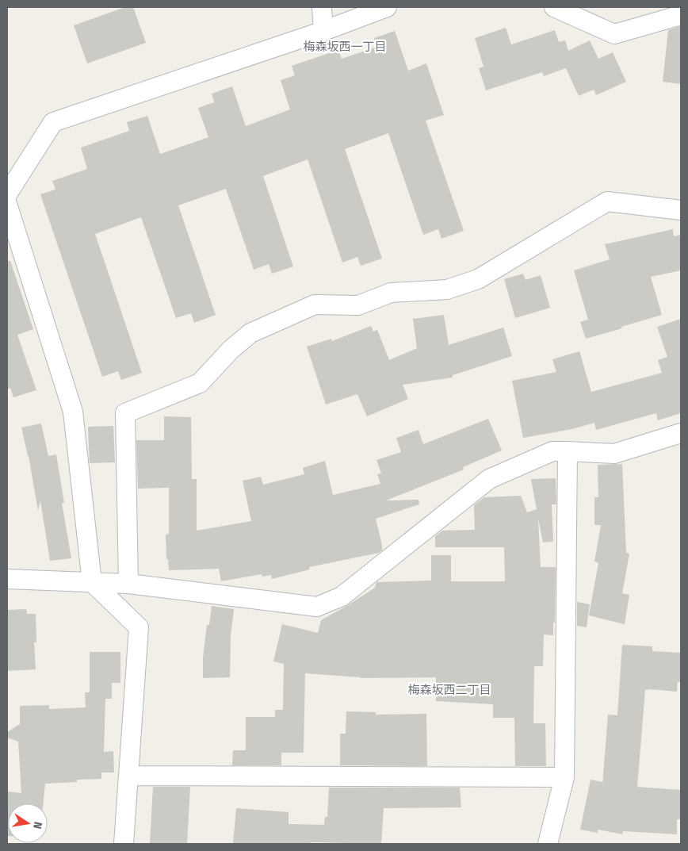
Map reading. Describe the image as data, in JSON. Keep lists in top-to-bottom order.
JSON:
{
  "districts": ["梅森坂西一丁目", "梅森坂西二丁目"],
  "north": "right"
}
